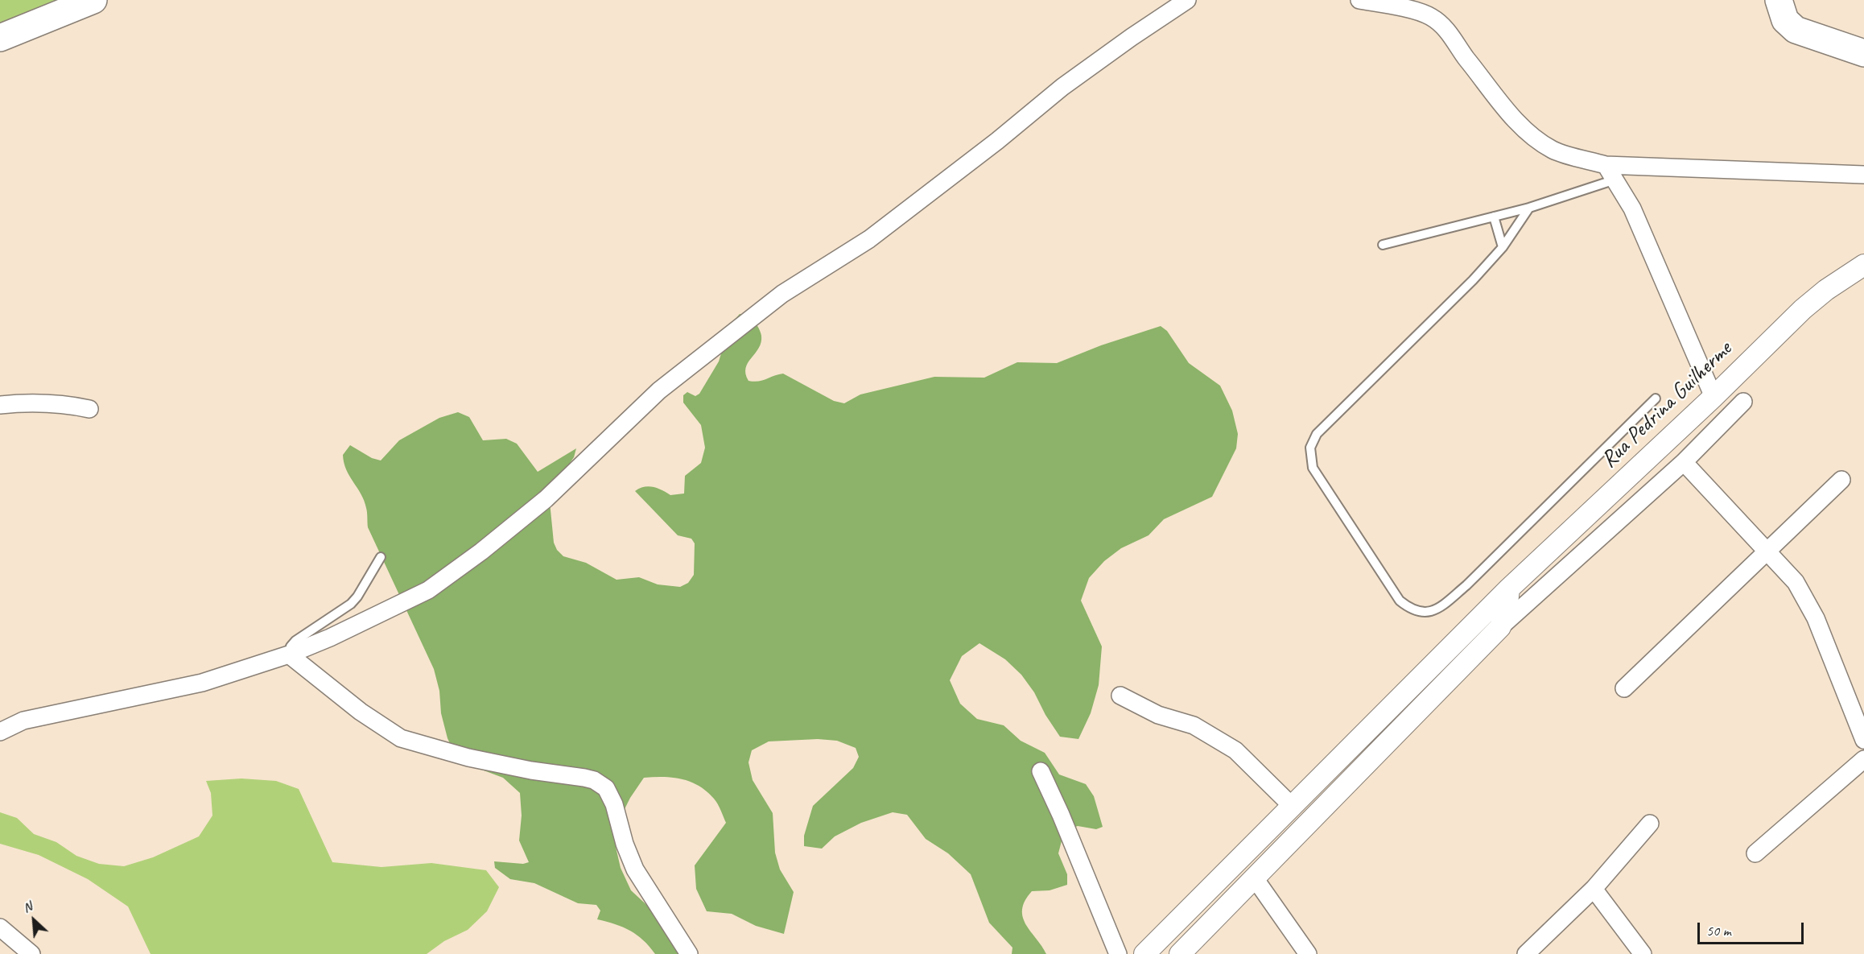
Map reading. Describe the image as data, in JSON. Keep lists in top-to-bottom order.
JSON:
{
  "streets": {
    "street": ["Rua Pedrina Guilherme"]
  },
  "scale_bar": "50 m",
  "north": "top left"
}
